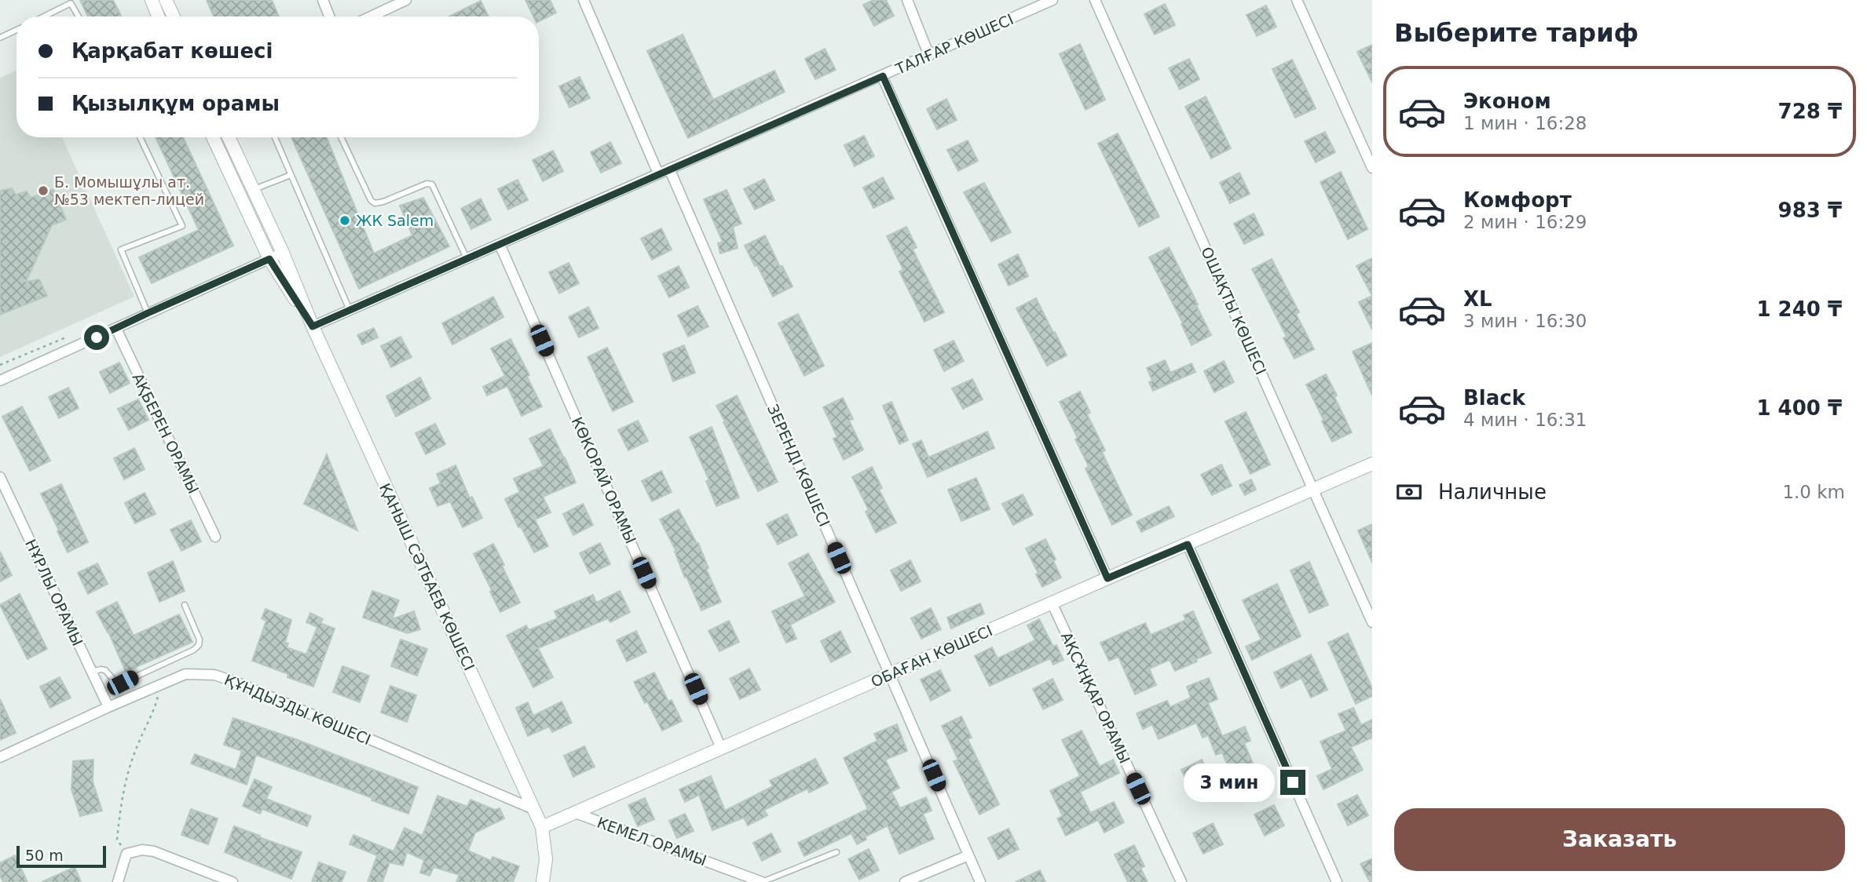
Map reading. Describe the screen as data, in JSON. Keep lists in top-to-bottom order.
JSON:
{
  "streets": {
    "street": [
      "ТАЛҒАР КӨШЕСІ",
      "ОШАҚТЫ КӨШЕСІ",
      "АҚБЕРЕН ОРАМЫ",
      "ЗЕРЕНДІ КӨШЕСІ",
      "КӨКОРАЙ ОРАМЫ",
      "ҚАНЫШ СӘТБАЕВ КӨШЕСІ",
      "НҰРЛЫ ОРАМЫ",
      "ОБАҒАН КӨШЕСІ",
      "АҚСҰҢҚАР ОРАМЫ",
      "ҚҰНДЫЗДЫ КӨШЕСІ",
      "КЕМЕЛ ОРАМЫ"
    ]
  },
  "crossings": [
    ["ТАЛҒАР КӨШЕСІ", "ЗЕРЕНДІ КӨШЕСІ"],
    ["ТАЛҒАР КӨШЕСІ", "КӨКОРАЙ ОРАМЫ"],
    ["ТАЛҒАР КӨШЕСІ", "ҚАНЫШ СӘТБАЕВ КӨШЕСІ"],
    ["ОШАҚТЫ КӨШЕСІ", "ОБАҒАН КӨШЕСІ"],
    ["ЗЕРЕНДІ КӨШЕСІ", "ОБАҒАН КӨШЕСІ"],
    ["КӨКОРАЙ ОРАМЫ", "ОБАҒАН КӨШЕСІ"],
    ["ҚАНЫШ СӘТБАЕВ КӨШЕСІ", "ОБАҒАН КӨШЕСІ"],
    ["ҚАНЫШ СӘТБАЕВ КӨШЕСІ", "ҚҰНДЫЗДЫ КӨШЕСІ"],
    ["НҰРЛЫ ОРАМЫ", "ҚҰНДЫЗДЫ КӨШЕСІ"],
    ["ОБАҒАН КӨШЕСІ", "АҚСҰҢҚАР ОРАМЫ"],
    ["ОБАҒАН КӨШЕСІ", "КЕМЕЛ ОРАМЫ"]
  ],
  "places": ["Б. Момышұлы ат. №53 мектеп-лицей", "ЖК Salem"],
  "scale_bar": "50 m",
  "page": {
    "heading": "Выберите тариф",
    "banner": ["Қарқабат көшесі", "Қызылқұм орамы"],
    "list": [
      {
        "name": "Эконом",
        "note": "1 мин · 16:28",
        "value": "728 ₸"
      },
      {
        "name": "Комфорт",
        "note": "2 мин · 16:29",
        "value": "983 ₸"
      },
      {
        "name": "XL",
        "note": "3 мин · 16:30",
        "value": "1 240 ₸"
      },
      {
        "name": "Black",
        "note": "4 мин · 16:31",
        "value": "1 400 ₸"
      }
    ],
    "pay": ["Наличные", "1.0 km"],
    "bubble": "3 мин",
    "buttons": "Заказать",
    "scale": "50 m"
  }
}
